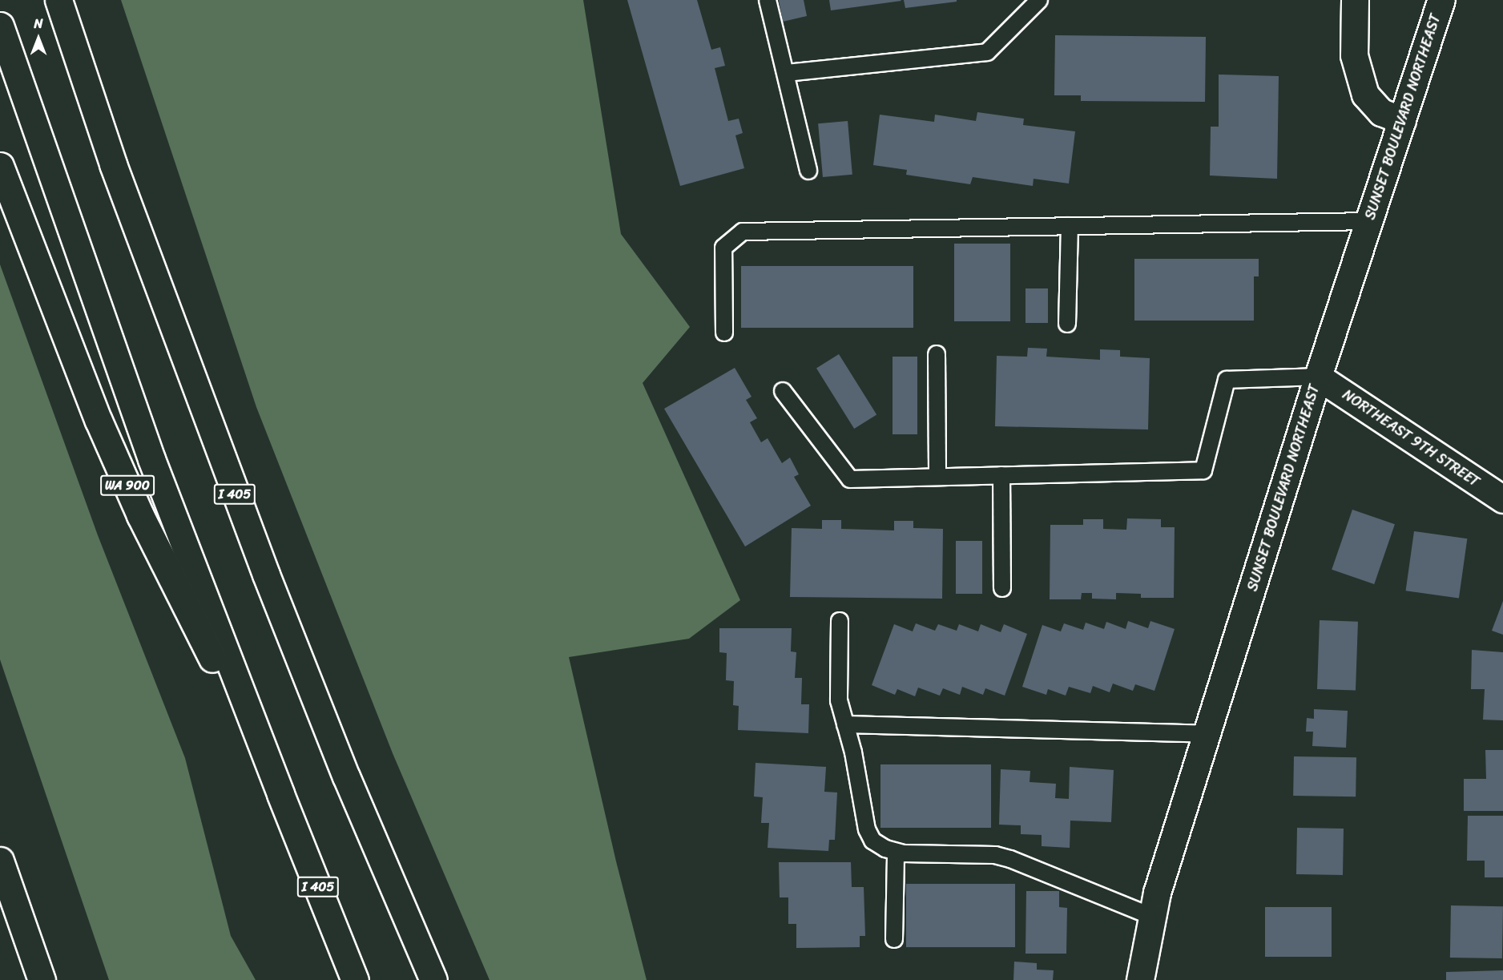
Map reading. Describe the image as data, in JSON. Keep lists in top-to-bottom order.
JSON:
{
  "streets": {
    "main road": [
      "SUNSET BOULEVARD NORTHEAST",
      "NORTHEAST 9TH STREET",
      "WA 900",
      "I 405"
    ]
  },
  "crossings": [
    ["SUNSET BOULEVARD NORTHEAST", "NORTHEAST 9TH STREET"],
    ["WA 900", "I 405"]
  ],
  "north": "top"
}
